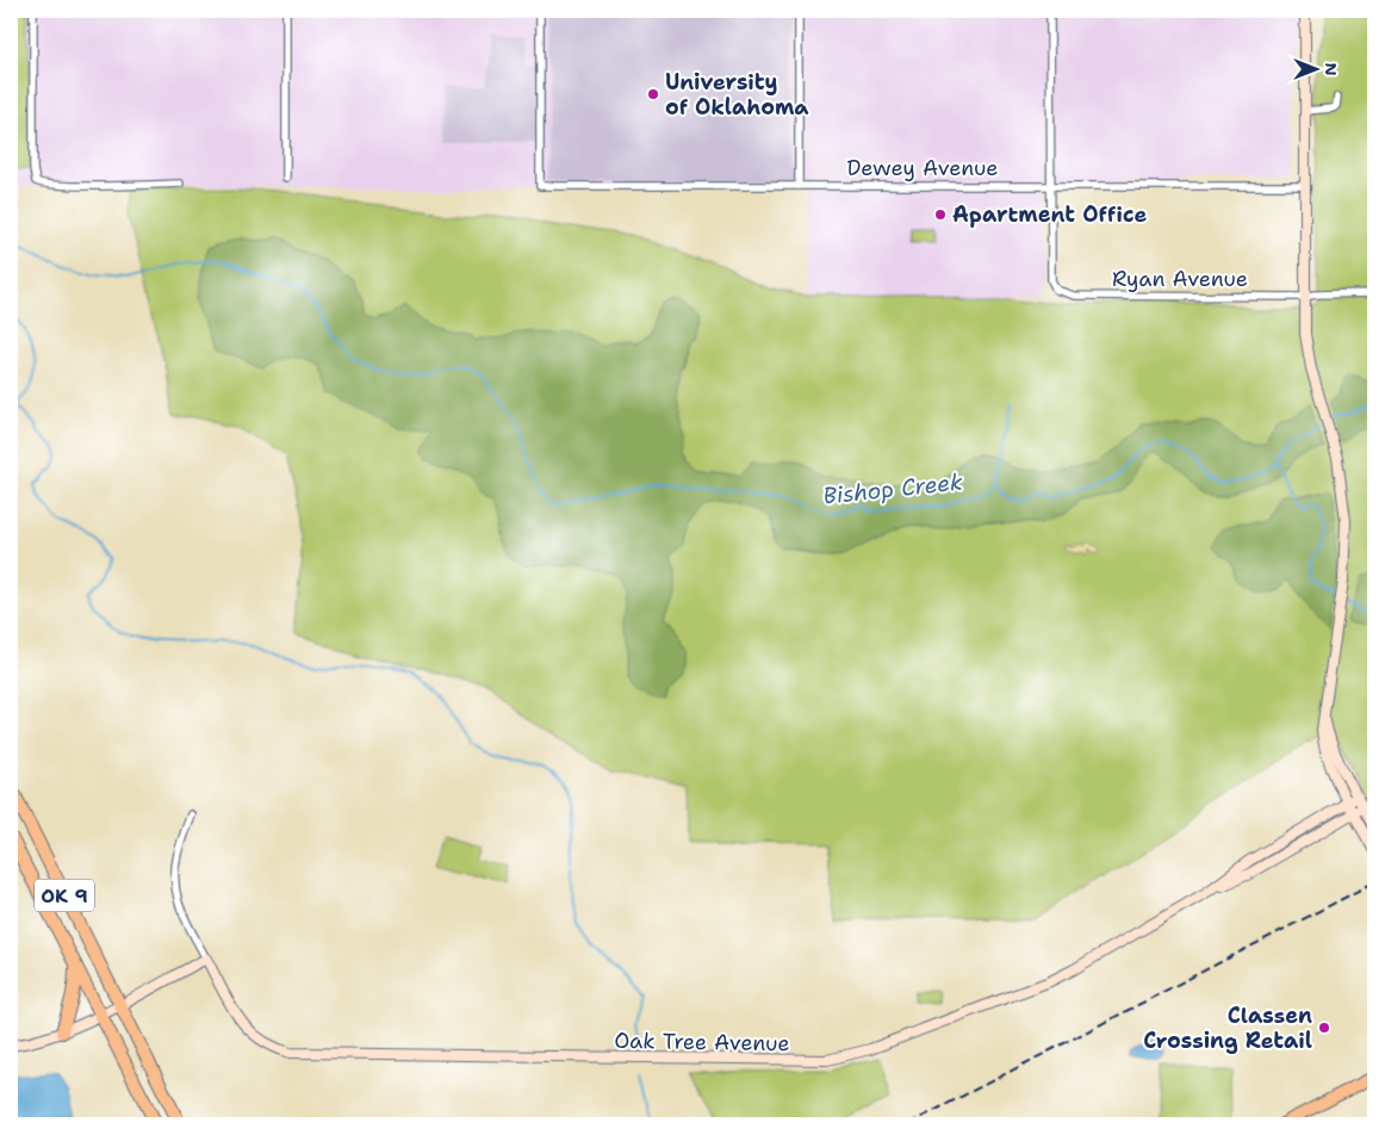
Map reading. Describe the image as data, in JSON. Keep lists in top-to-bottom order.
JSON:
{
  "streets": {
    "highway": ["OK 9"],
    "street": ["Dewey Avenue", "Ryan Avenue", "Oak Tree Avenue"]
  },
  "crossings": [
    ["Dewey Avenue", "Ryan Avenue"]
  ],
  "water": ["Bishop Creek"],
  "places": ["University of Oklahoma", "Apartment Office", "Classen Crossing Retail"],
  "north": "right"
}
